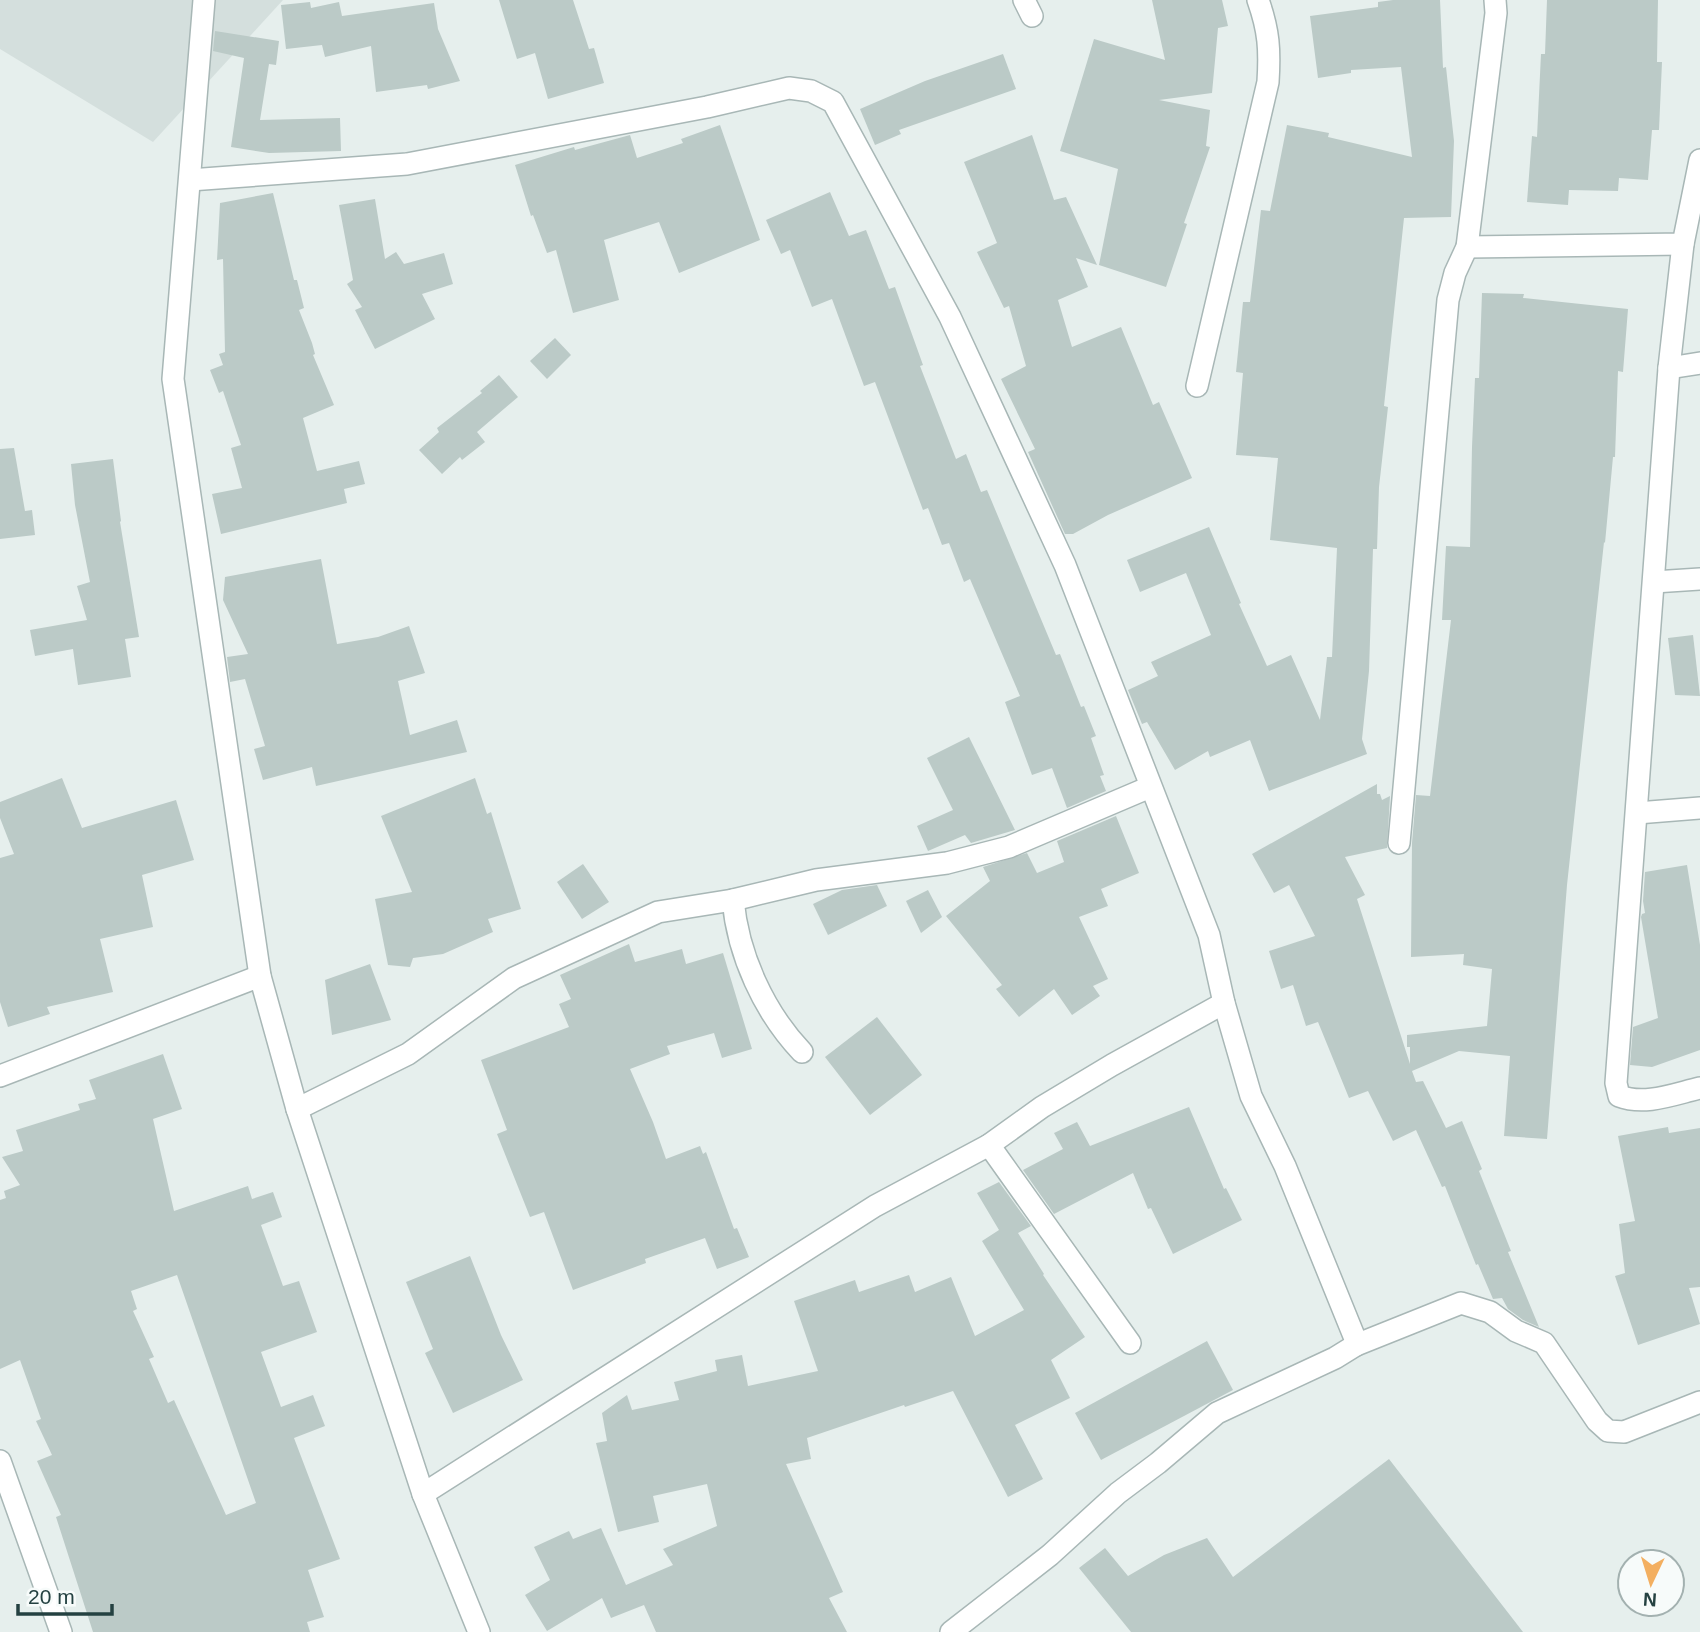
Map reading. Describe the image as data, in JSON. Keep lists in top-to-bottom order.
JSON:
{
  "scale_bar": "20 m",
  "north": "bottom"
}
